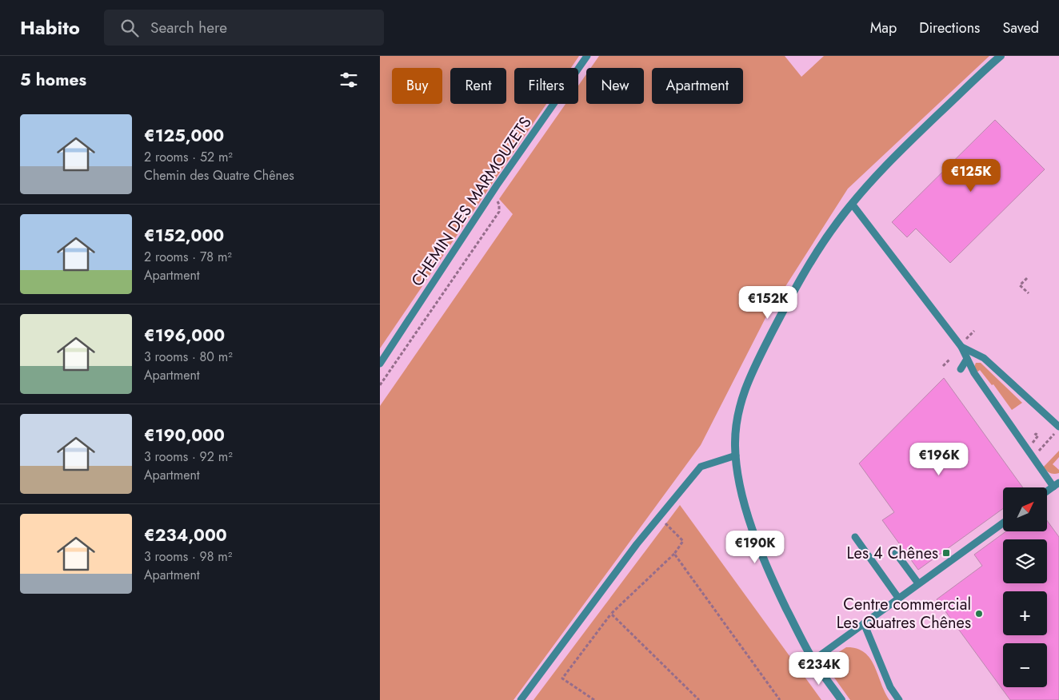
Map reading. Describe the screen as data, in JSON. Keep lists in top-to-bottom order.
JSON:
{
  "streets": {
    "lane": ["CHEMIN DES MARMOUZETS"]
  },
  "places": {
    "transit": ["Les 4 Chênes"],
    "other": ["Centre commercial Les Quatres Chênes"]
  },
  "north": "top right",
  "page": {
    "header": "Habito",
    "search": "Search here",
    "nav": ["Map", "Directions", "Saved"],
    "heading": "5 homes",
    "chip": [
      "Buy",
      "Rent",
      "Filters",
      "New",
      "Apartment"
    ],
    "list": [
      {
        "name": "€125,000",
        "note": "2 rooms · 52 m² · Chemin des Quatre Chênes"
      },
      {
        "name": "€152,000",
        "note": "2 rooms · 78 m² · Apartment"
      },
      {
        "name": "€196,000",
        "note": "3 rooms · 80 m² · Apartment"
      },
      {
        "name": "€190,000",
        "note": "3 rooms · 92 m² · Apartment"
      },
      {
        "name": "€234,000",
        "note": "3 rooms · 98 m² · Apartment"
      }
    ],
    "price": [
      "€125K",
      "€152K",
      "€196K",
      "€190K",
      "€234K"
    ],
    "map_buttons": ["+", "−"]
  }
}
